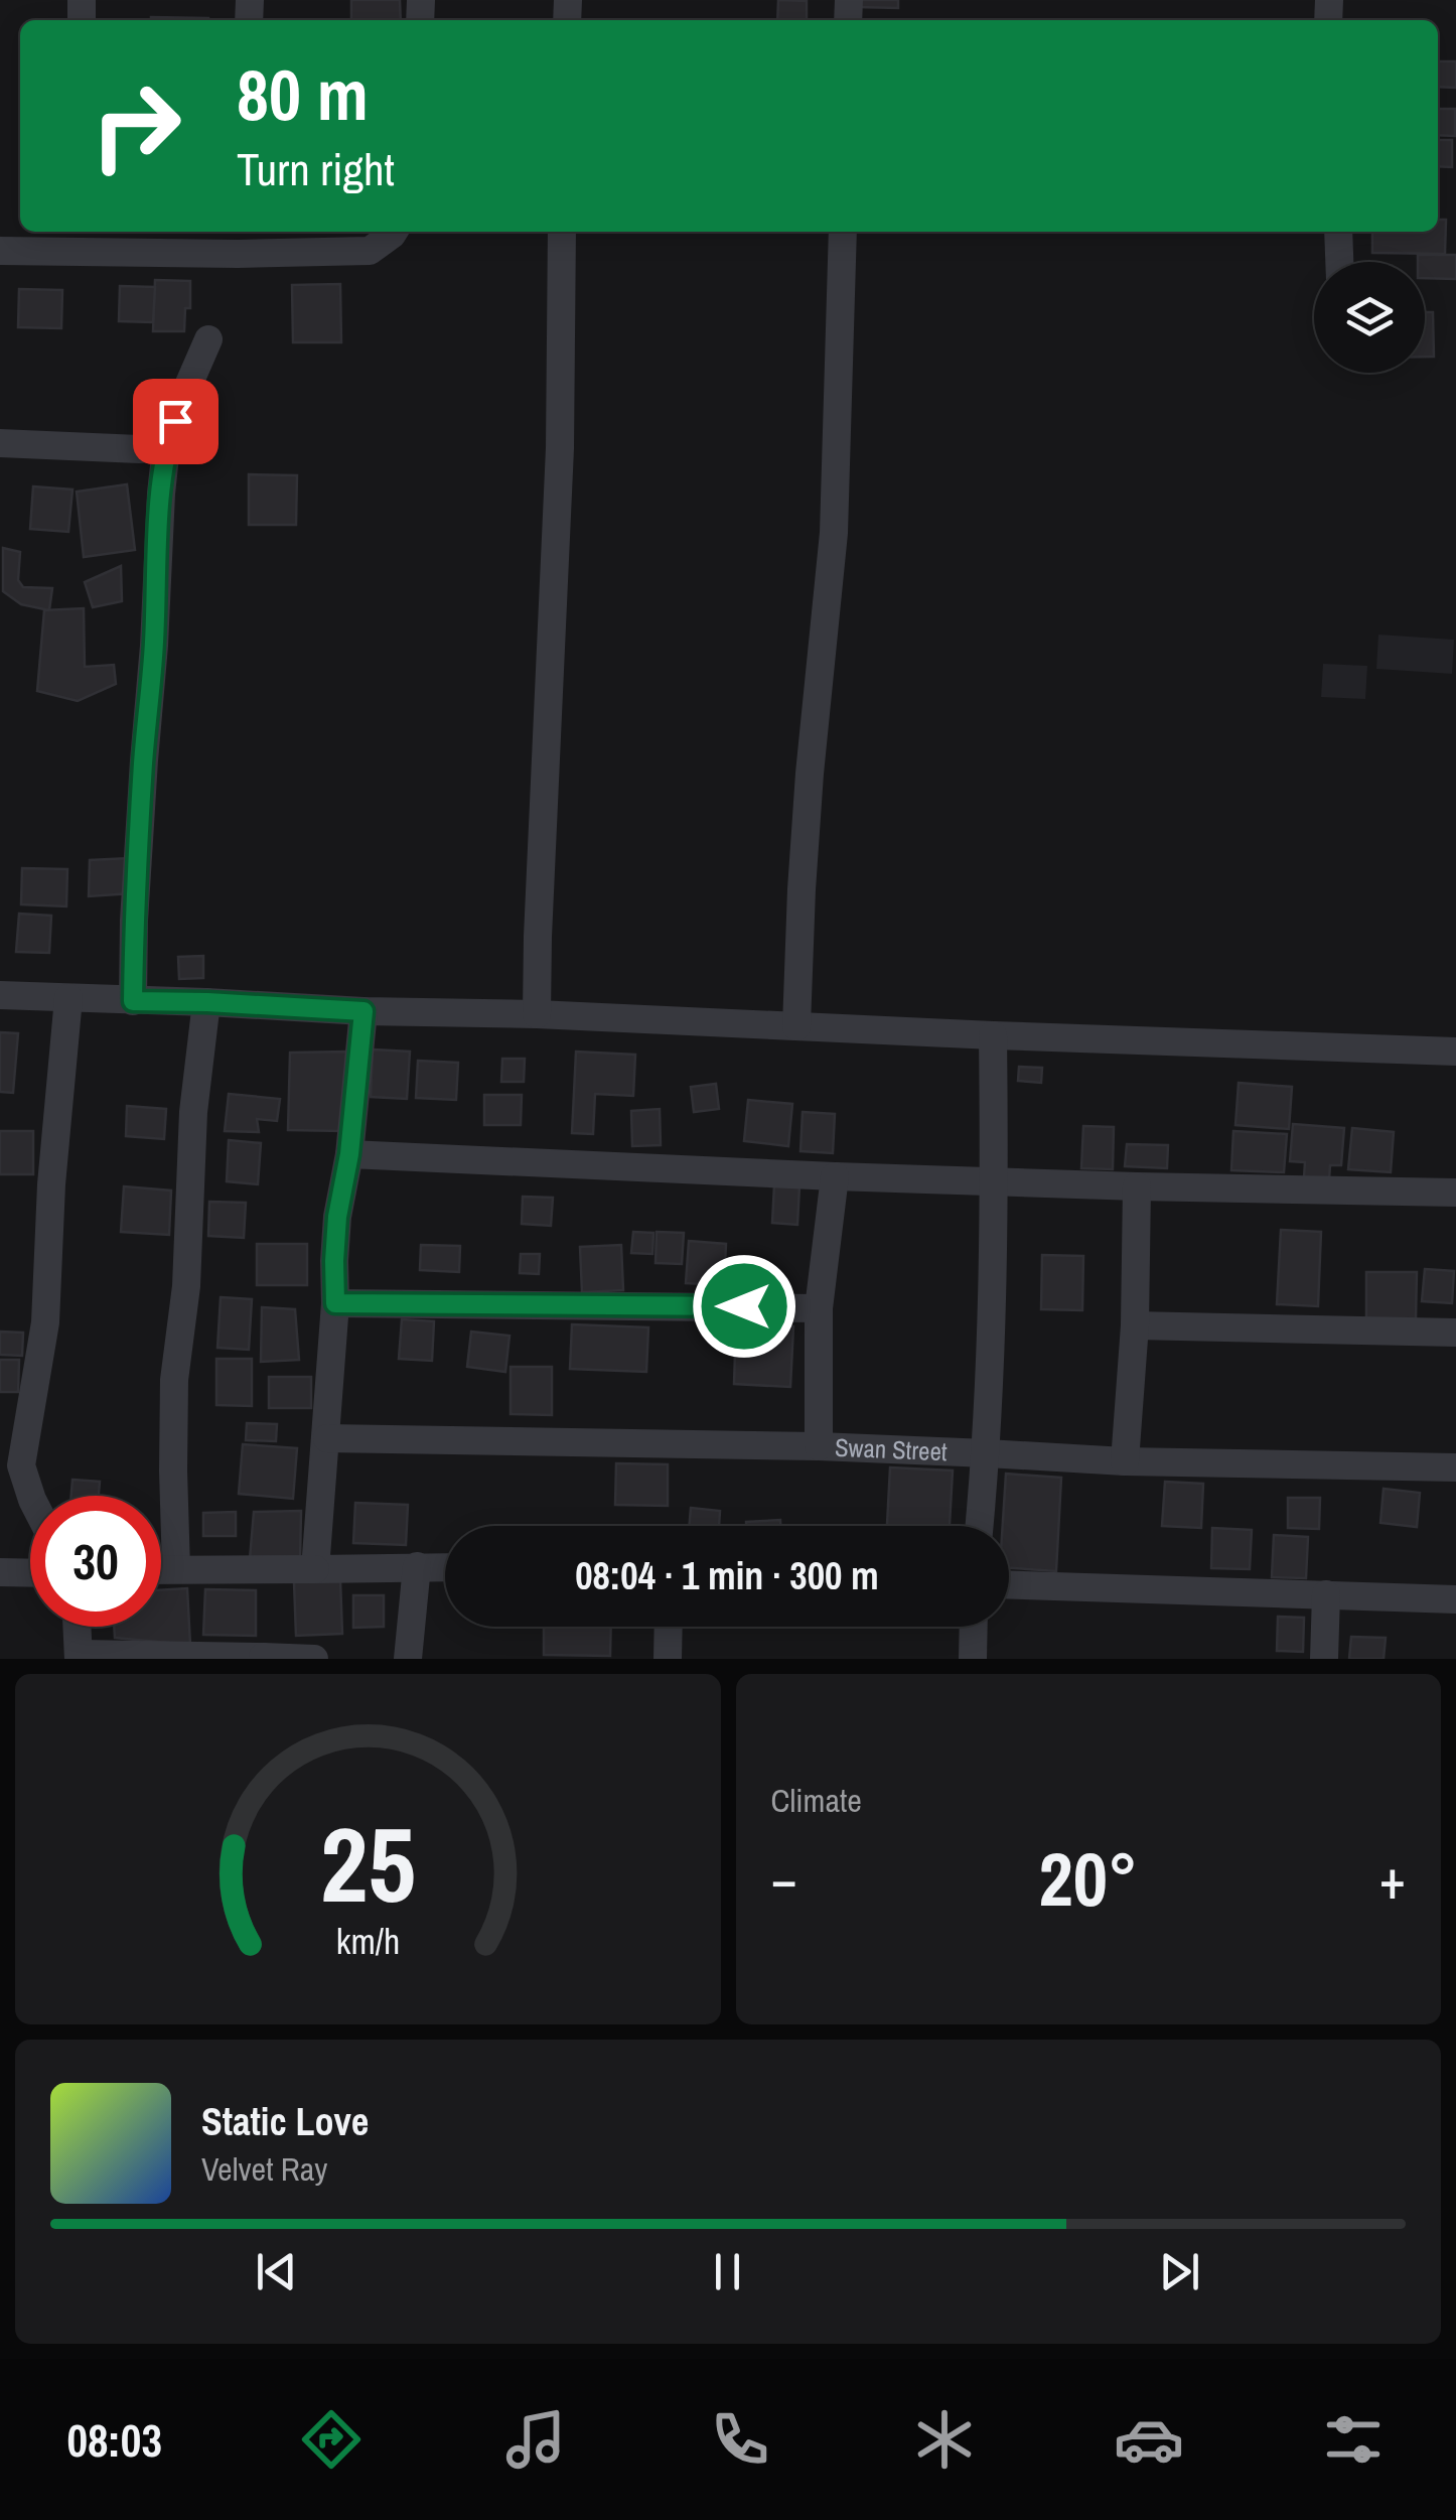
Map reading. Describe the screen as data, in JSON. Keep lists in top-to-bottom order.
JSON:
{
  "streets": {
    "street": ["Swan Street"]
  },
  "page": {
    "turn": ["80 m", "Turn right"],
    "limit": "30",
    "trip": "08:04 · 1 min · 300 m",
    "tile": "Climate",
    "heat": ["−", "20°", "+"],
    "song": ["Static Love", "Velvet Ray"],
    "tabs": "08:03",
    "gauge": ["25", "km/h"]
  }
}
